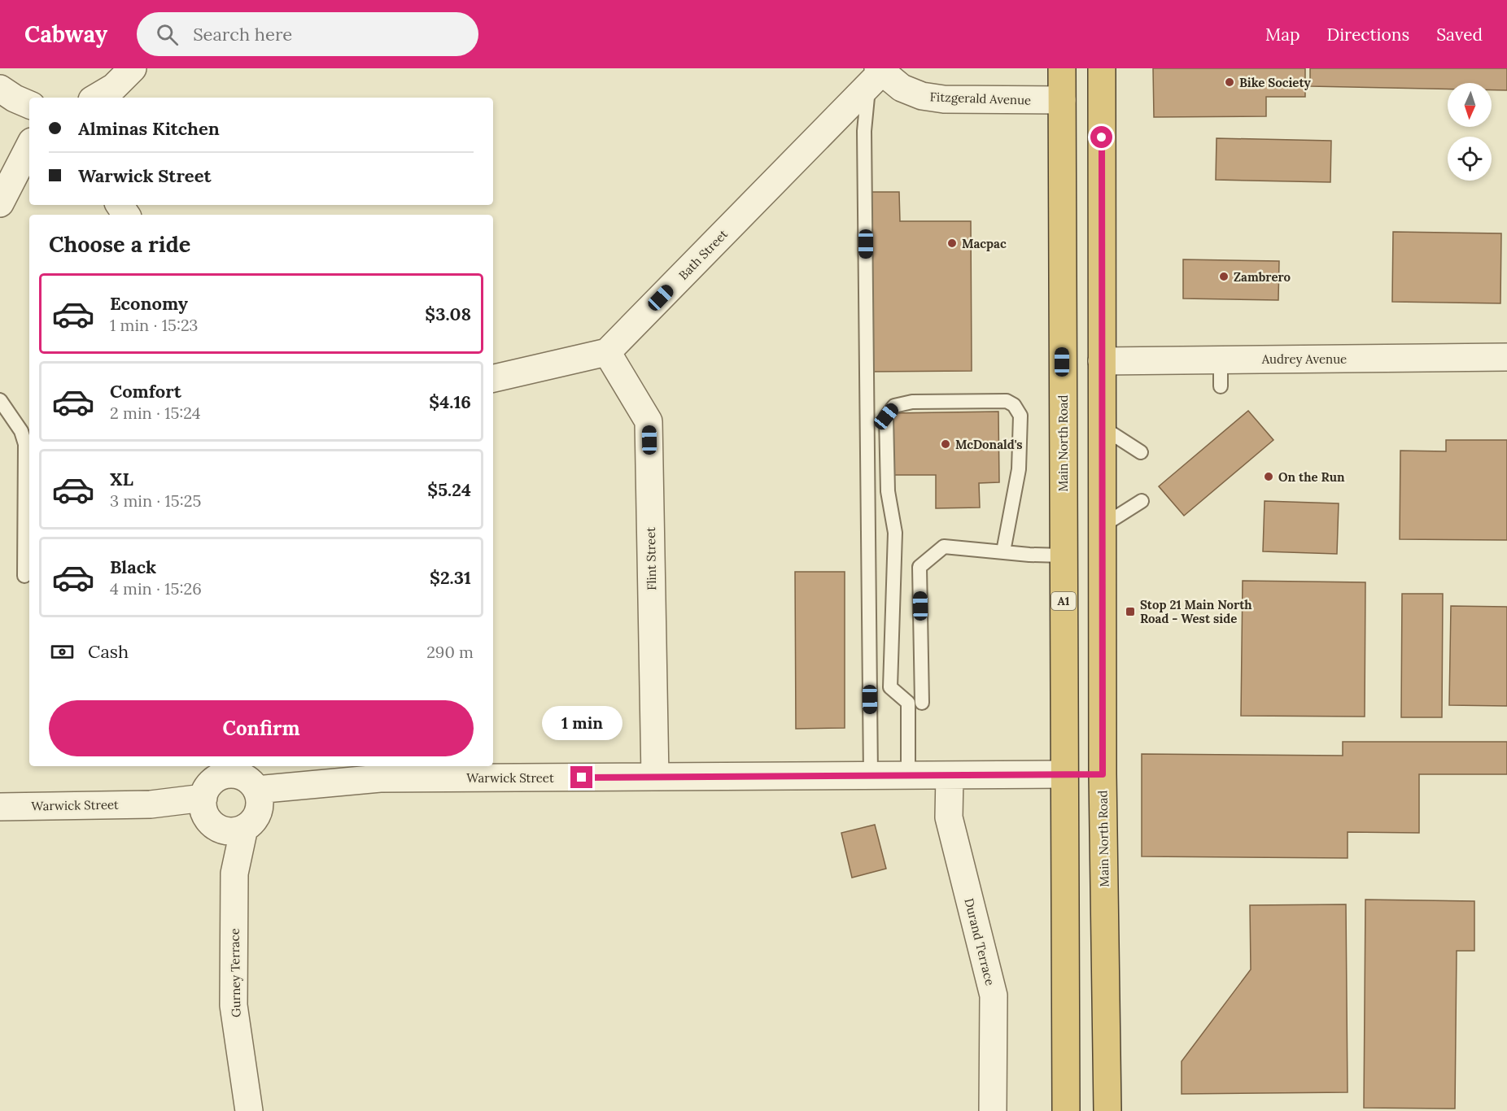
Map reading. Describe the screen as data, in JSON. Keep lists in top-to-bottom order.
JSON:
{
  "streets": {
    "highway": ["Main North Road", "A1"],
    "street": [
      "Fitzgerald Avenue",
      "Bath Street",
      "Audrey Avenue",
      "Flint Street",
      "Warwick Street",
      "Durand Terrace",
      "Gurney Terrace"
    ]
  },
  "crossings": [
    ["Fitzgerald Avenue", "Bath Street"],
    ["Fitzgerald Avenue", "Main North Road"],
    ["Bath Street", "Flint Street"],
    ["Audrey Avenue", "Main North Road"],
    ["Main North Road", "Warwick Street"],
    ["Flint Street", "Warwick Street"],
    ["Warwick Street", "Durand Terrace"],
    ["Warwick Street", "Gurney Terrace"]
  ],
  "places": {
    "other": [
      "Bike Society",
      "Macpac",
      "Zambrero",
      "McDonald's",
      "On the Run"
    ],
    "transit": ["Stop 21 Main North Road - West side"]
  },
  "north": "bottom",
  "page": {
    "header": "Cabway",
    "search": "Search here",
    "nav": ["Map", "Directions", "Saved"],
    "banner": ["Alminas Kitchen", "Warwick Street"],
    "heading": "Choose a ride",
    "list": [
      {
        "name": "Economy",
        "note": "1 min · 15:23",
        "value": "$3.08"
      },
      {
        "name": "Comfort",
        "note": "2 min · 15:24",
        "value": "$4.16"
      },
      {
        "name": "XL",
        "note": "3 min · 15:25",
        "value": "$5.24"
      },
      {
        "name": "Black",
        "note": "4 min · 15:26",
        "value": "$2.31"
      }
    ],
    "pay": ["Cash", "290 m"],
    "buttons": "Confirm",
    "bubble": "1 min"
  }
}
